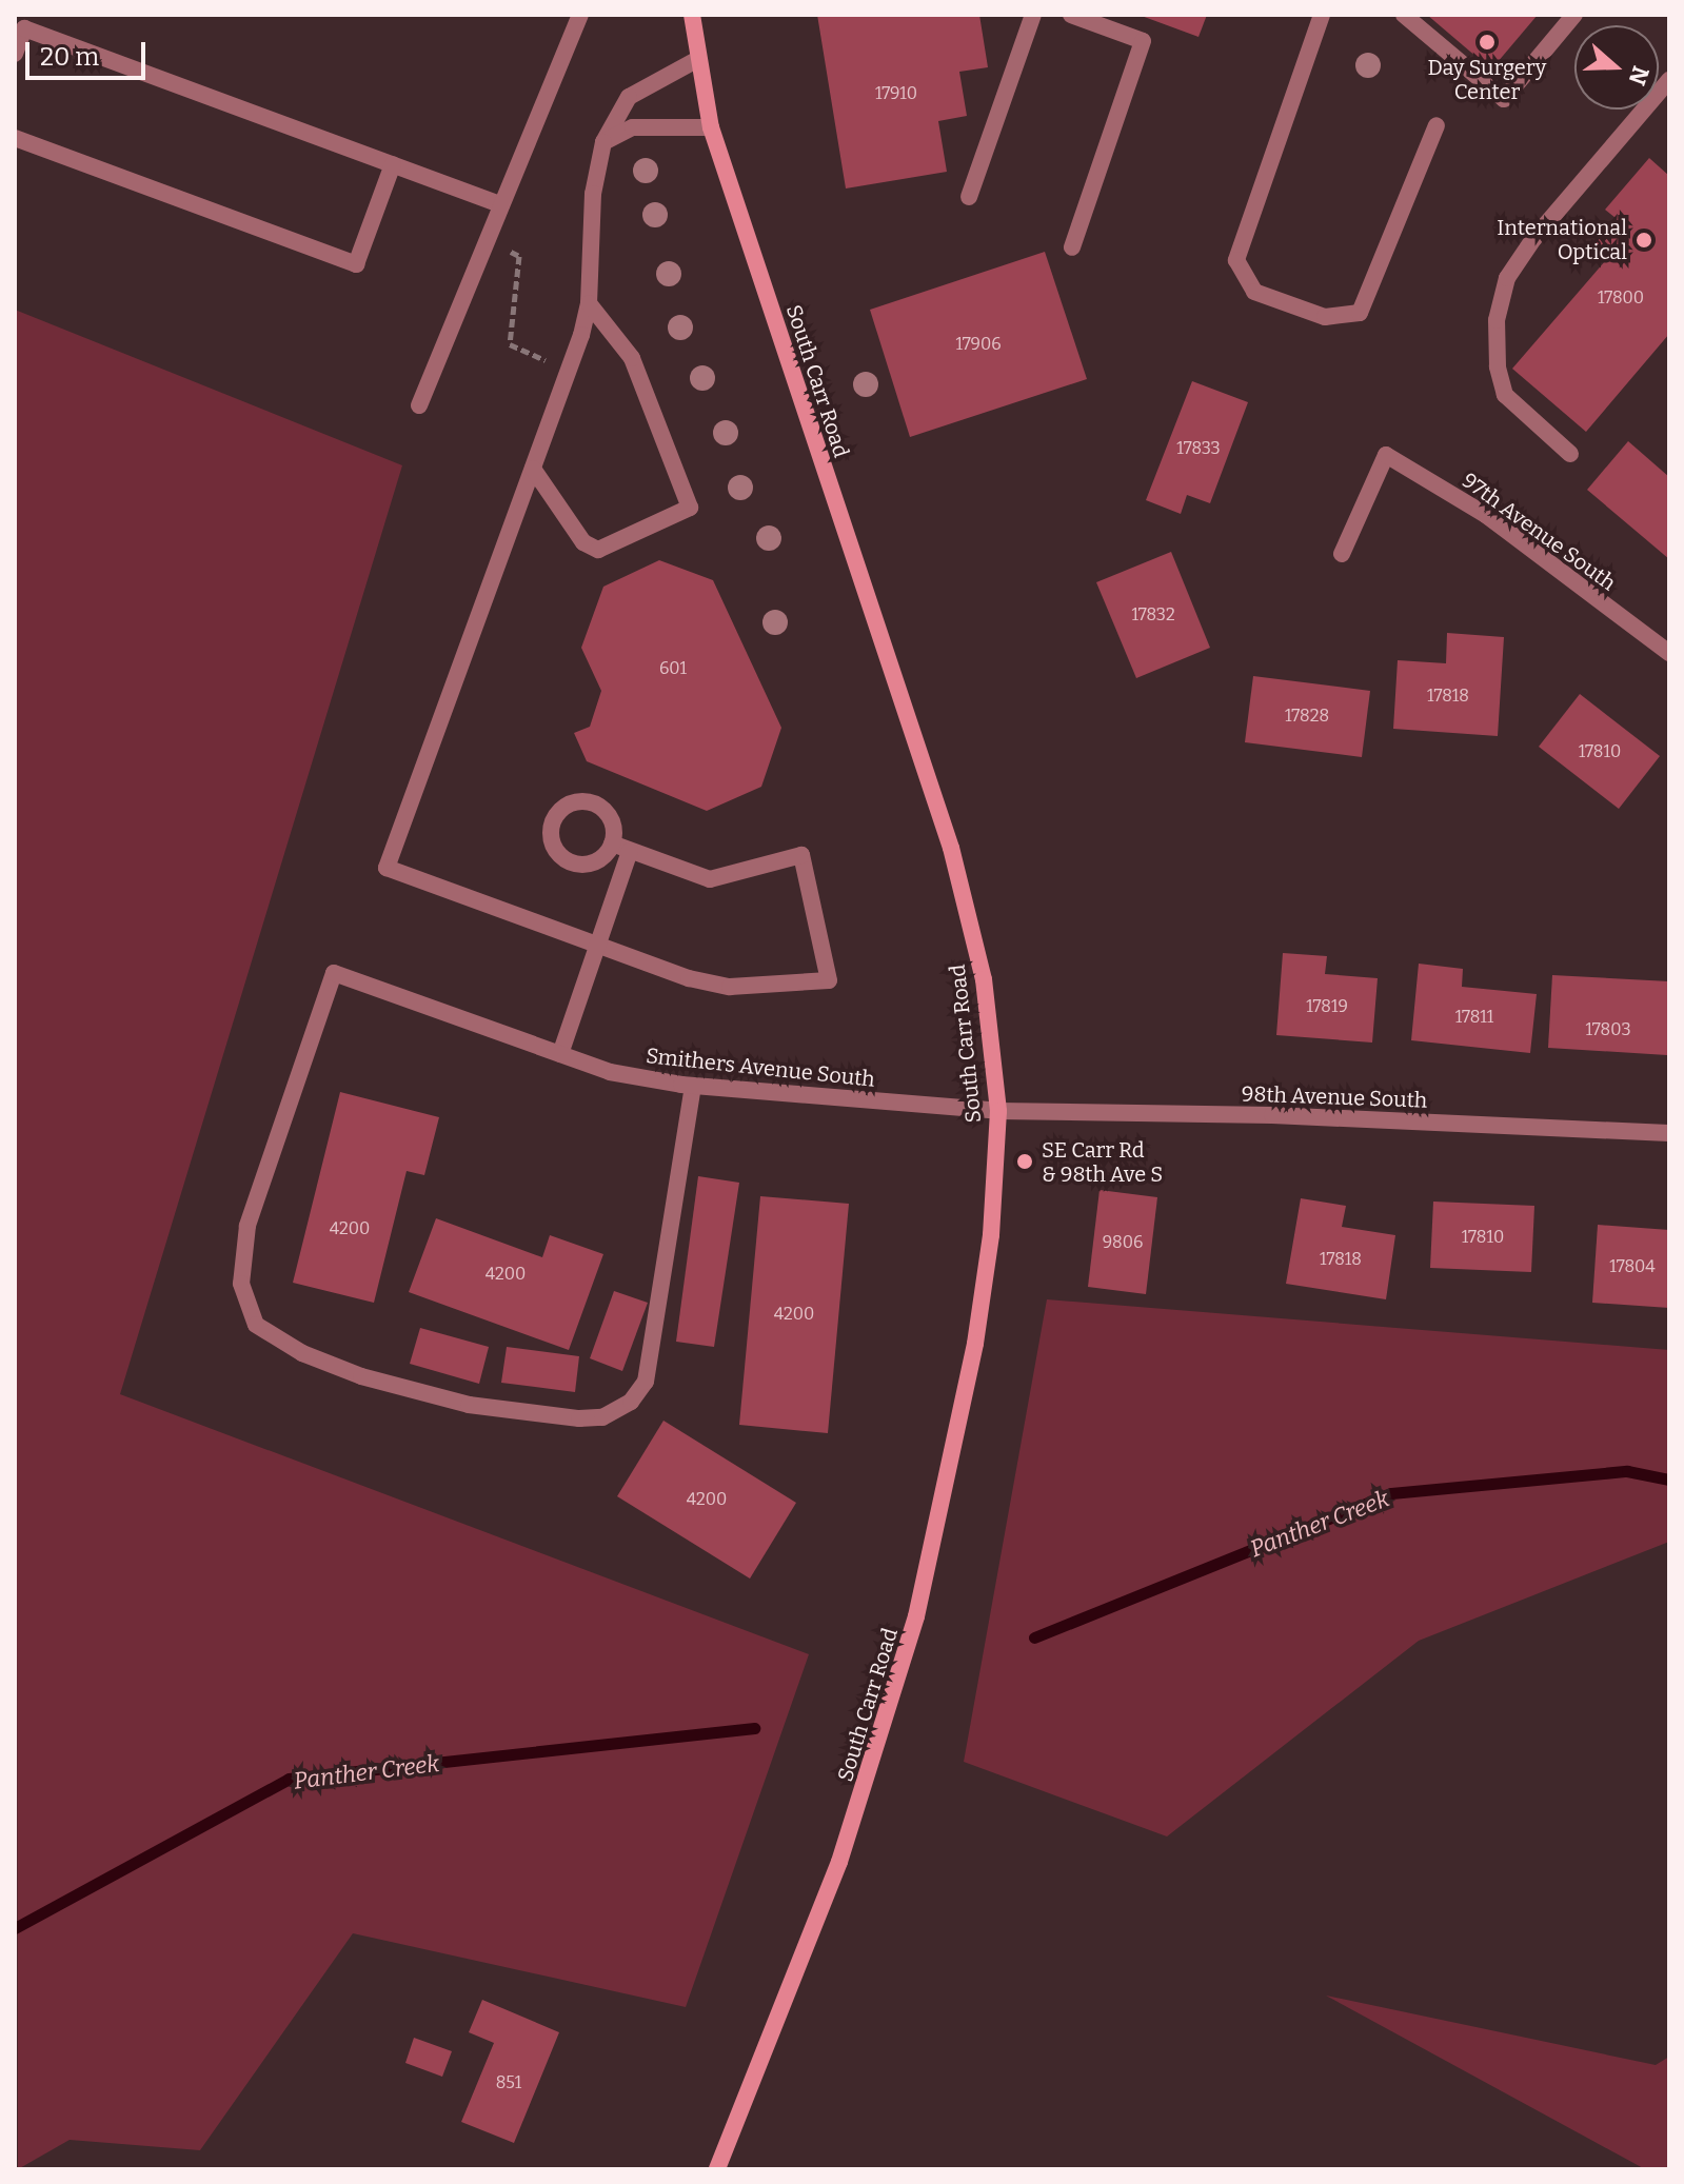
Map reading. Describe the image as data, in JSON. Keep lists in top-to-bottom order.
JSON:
{
  "streets": {
    "main road": ["South Carr Road"],
    "street": ["97th Avenue South", "Smithers Avenue South", "98th Avenue South"]
  },
  "crossings": [
    ["South Carr Road", "Smithers Avenue South"],
    ["South Carr Road", "98th Avenue South"],
    ["Smithers Avenue South", "98th Avenue South"]
  ],
  "water": ["Panther Creek"],
  "places": ["Day Surgery Center", "International Optical", "SE Carr Rd & 98th Ave S"],
  "house_numbers": [
    "17910",
    "17800",
    "17906",
    "17833",
    "17832",
    "601",
    "17818",
    "17828",
    "17810",
    "17819",
    "17811",
    "17803",
    "4200",
    "17810",
    "9806",
    "17818",
    "17804",
    "4200",
    "4200",
    "4200",
    "851"
  ],
  "scale_bar": "20 m",
  "north": "right"
}
